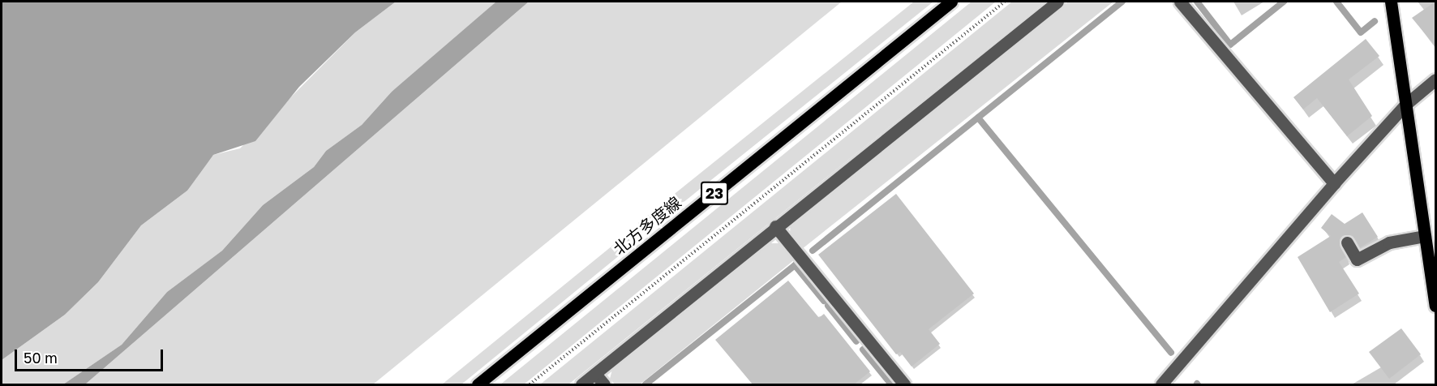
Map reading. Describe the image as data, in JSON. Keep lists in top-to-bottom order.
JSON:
{
  "streets": {
    "main road": ["23", "北方多度線"]
  },
  "scale_bar": "50 m"
}
